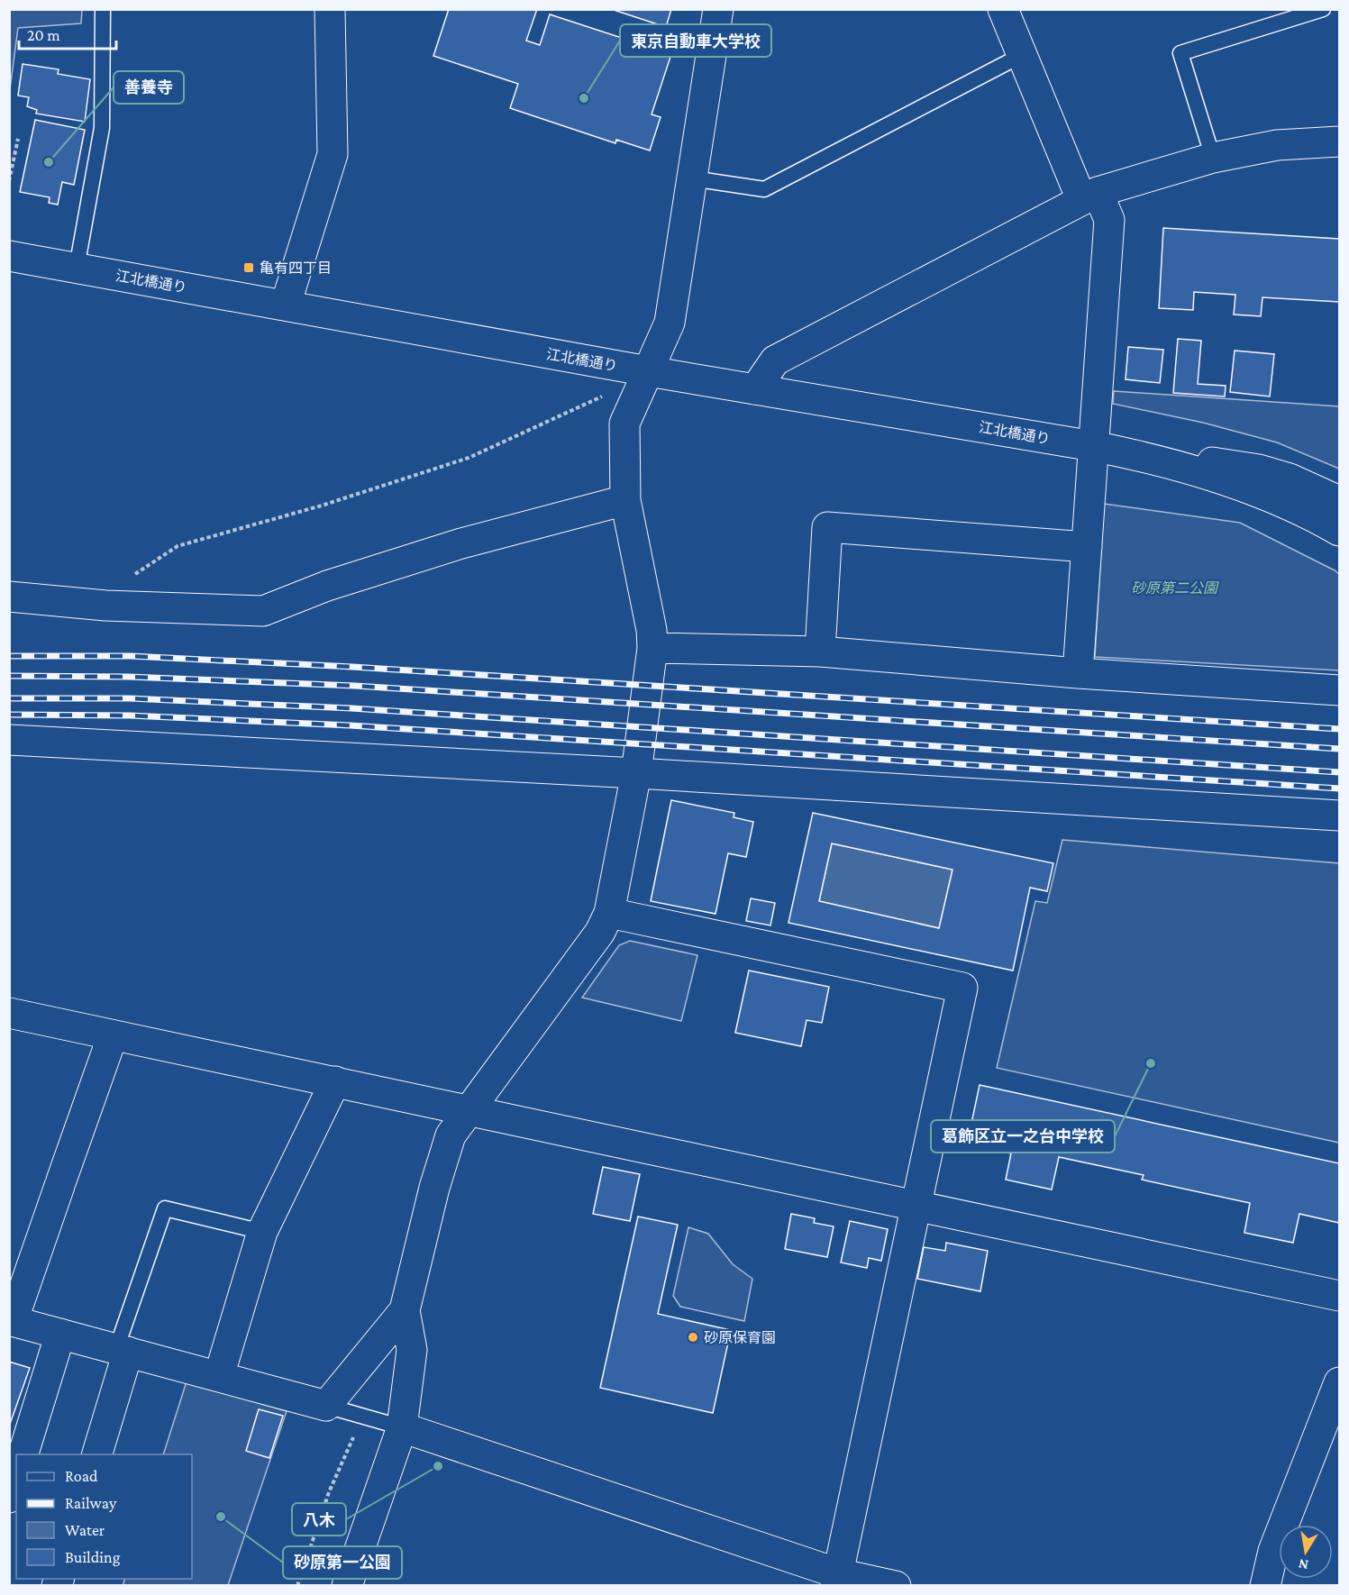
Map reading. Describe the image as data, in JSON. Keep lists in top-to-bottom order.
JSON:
{
  "streets": {
    "street": ["江北橋通り"]
  },
  "parks": ["砂原第二公園"],
  "places": {
    "other": [
      "東京自動車大学校",
      "善養寺",
      "葛飾区立一之台中学校",
      "砂原保育園",
      "八木",
      "砂原第一公園"
    ],
    "transit": ["亀有四丁目"]
  },
  "legend": [
    "Road",
    "Railway",
    "Water",
    "Building"
  ],
  "scale_bar": "20 m",
  "north": "bottom"
}
